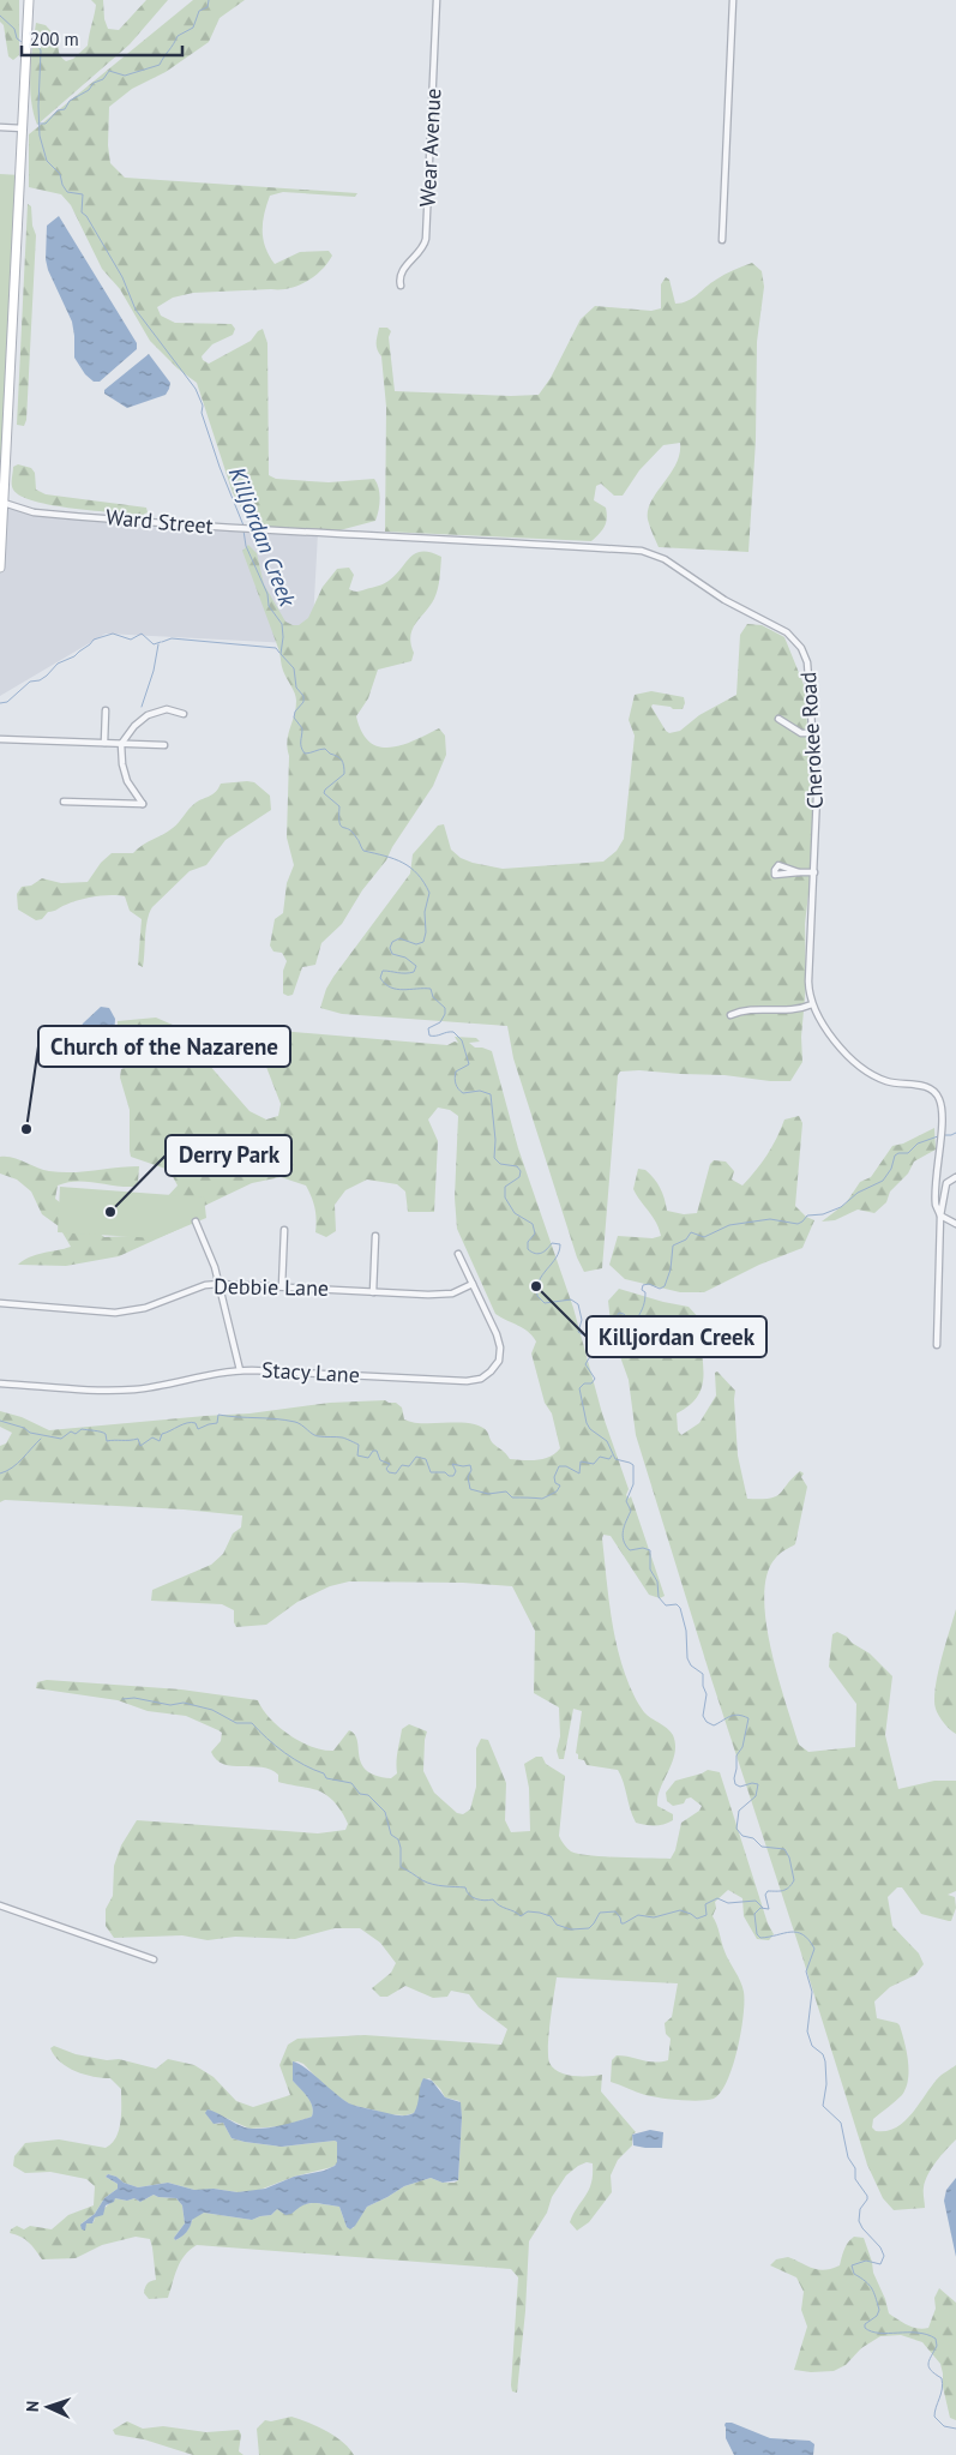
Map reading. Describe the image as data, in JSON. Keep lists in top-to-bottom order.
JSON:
{
  "streets": {
    "street": [
      "Wear Avenue",
      "Ward Street",
      "Cherokee Road",
      "Debbie Lane",
      "Stacy Lane"
    ]
  },
  "crossings": [
    ["Ward Street", "Cherokee Road"],
    ["Debbie Lane", "Stacy Lane"]
  ],
  "water": ["Killjordan Creek"],
  "places": ["Church of the Nazarene", "Derry Park", "Killjordan Creek"],
  "scale_bar": "200 m",
  "north": "left"
}
